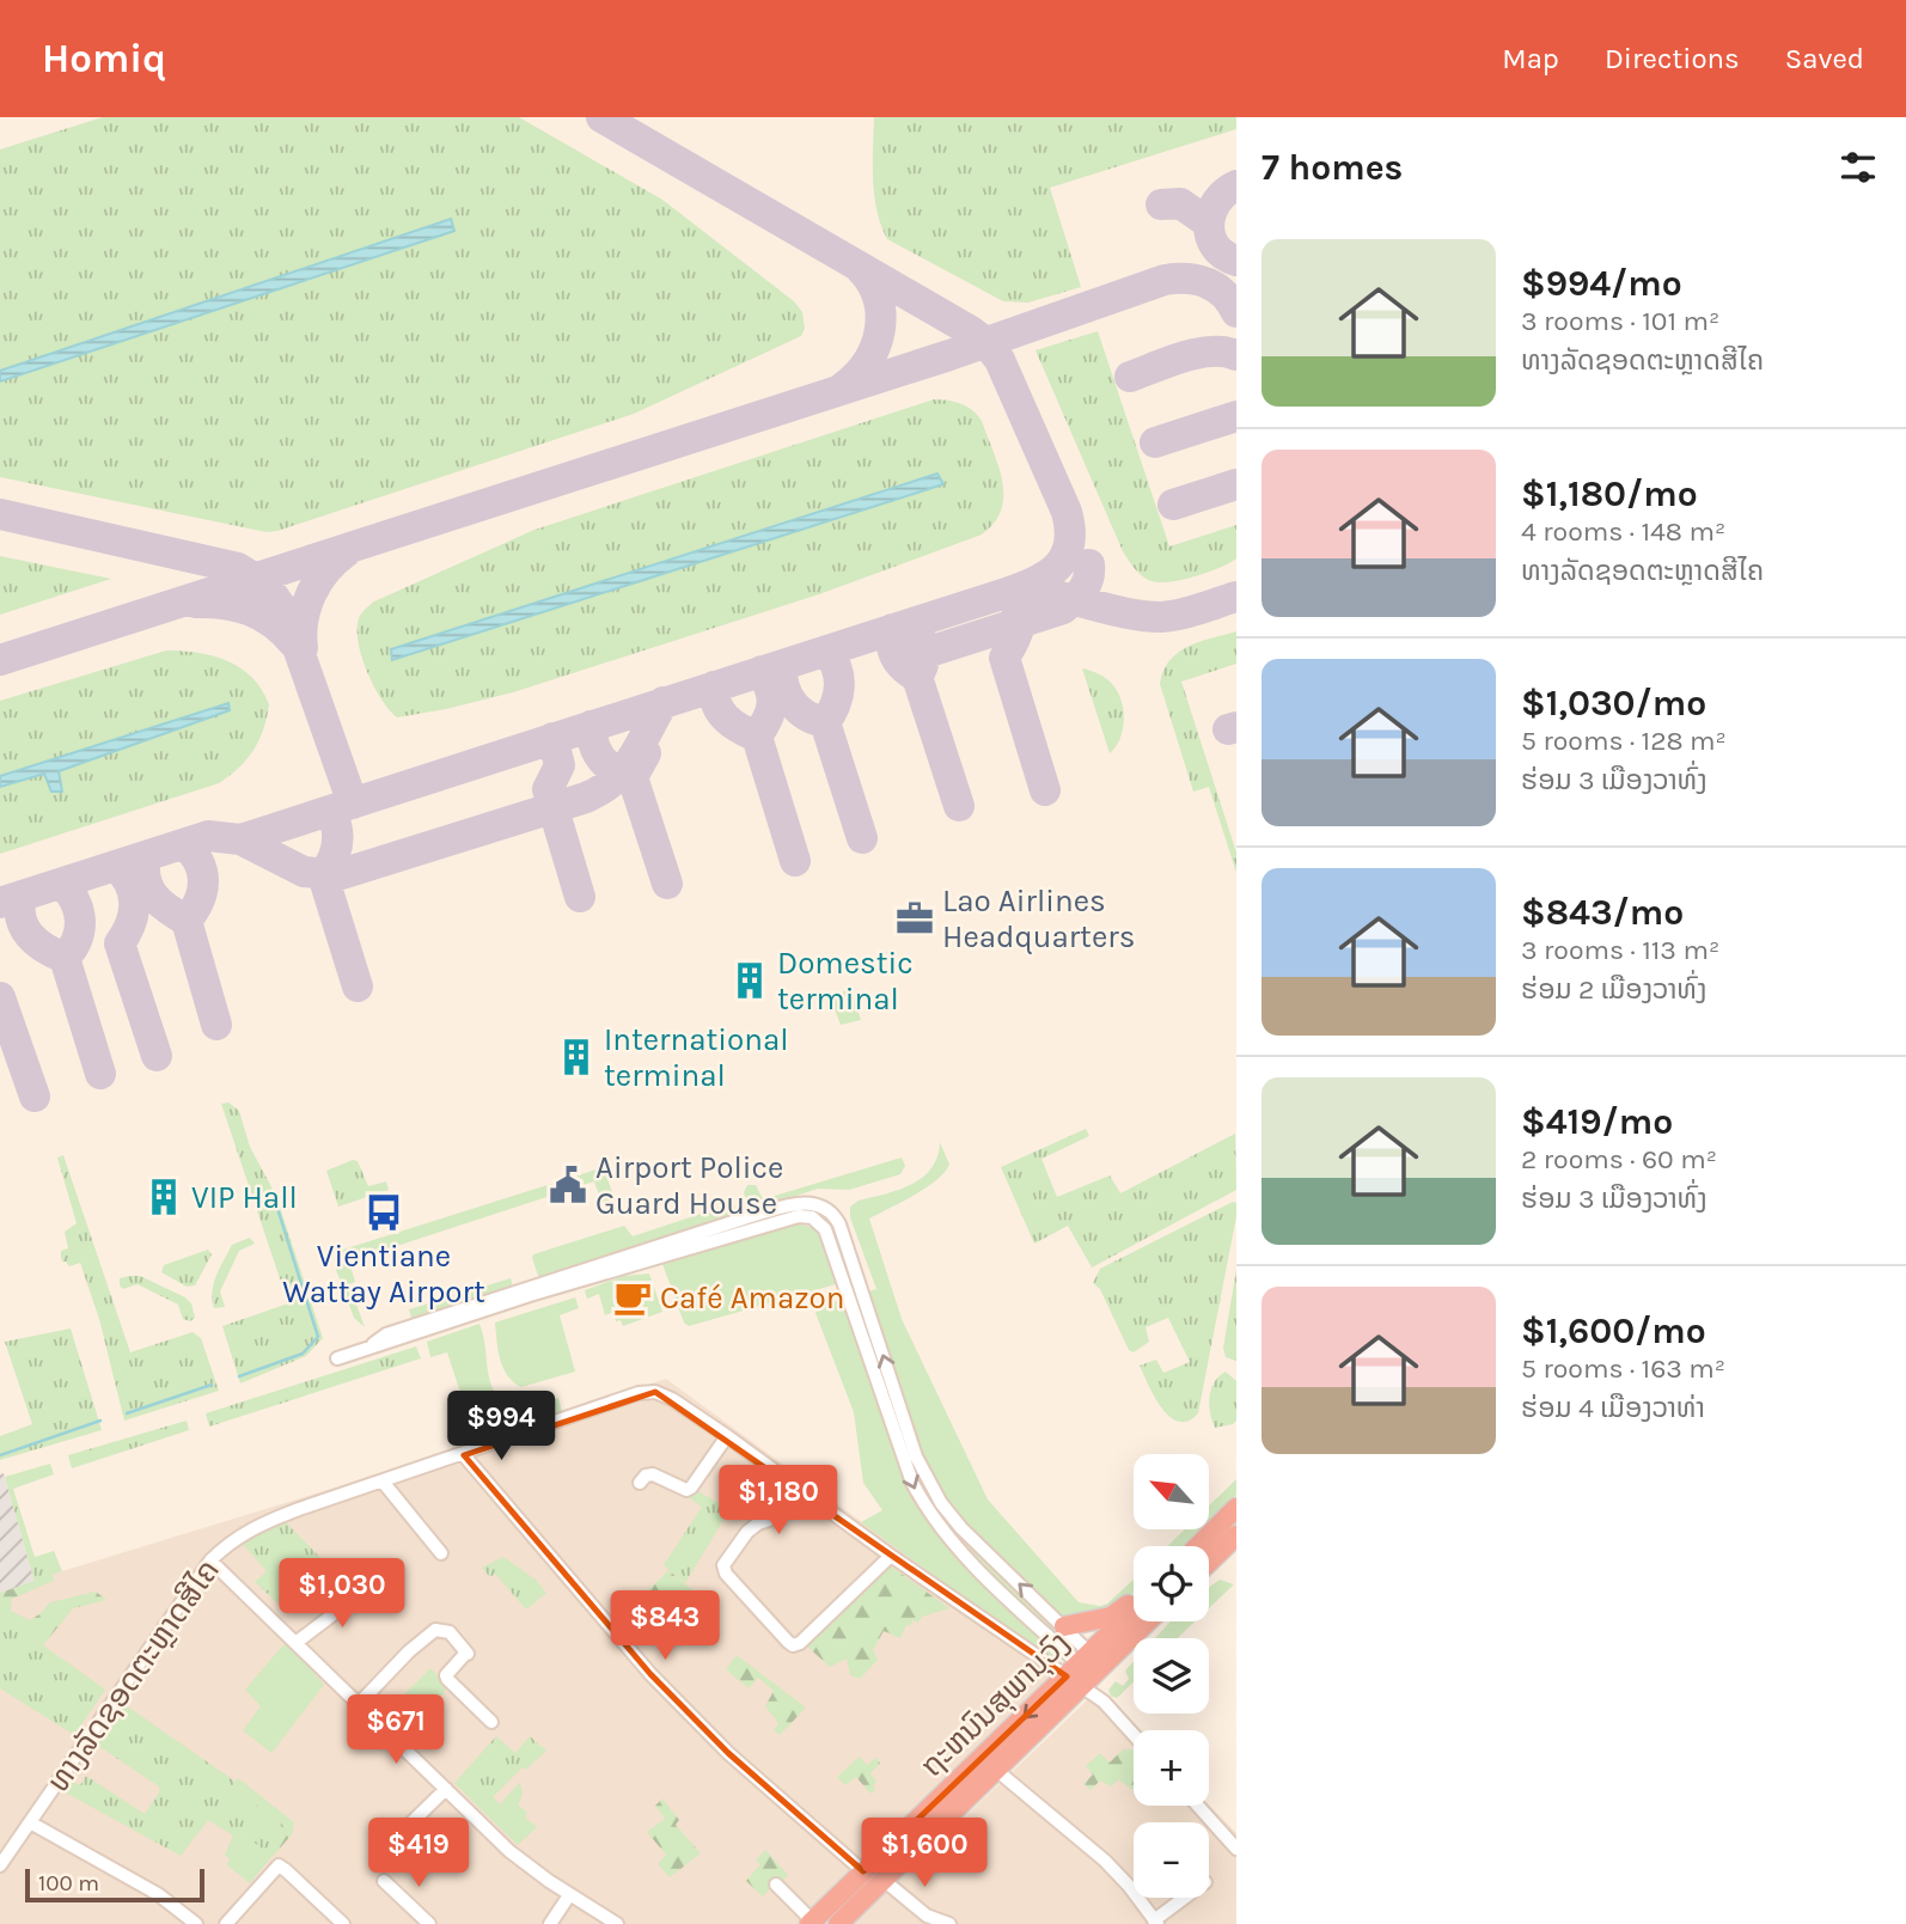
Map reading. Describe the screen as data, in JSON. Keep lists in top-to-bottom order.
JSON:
{
  "streets": {
    "highway": ["ຖະຫນົນສຸພານຸວົງ"],
    "street": ["ທາງລັດຊອດຕະຫຼາດສີໄຄ"]
  },
  "crossings": [
    ["ທາງລັດຊອດຕະຫຼາດສີໄຄ", "ຖະຫນົນສຸພານຸວົງ"]
  ],
  "places": {
    "office": ["Lao Airlines Headquarters"],
    "building": ["Domestic terminal", "International terminal", "VIP Hall"],
    "public building": ["Airport Police Guard House"],
    "bus stop": ["Vientiane Wattay Airport"],
    "cafe": ["Café Amazon"]
  },
  "scale_bar": "100 m",
  "north": "top left",
  "page": {
    "header": "Homiq",
    "nav": ["Map", "Directions", "Saved"],
    "heading": "7 homes",
    "list": [
      {
        "name": "$994/mo",
        "note": "3 rooms · 101 m² · ທາງລັດຊອດຕະຫຼາດສີໄຄ"
      },
      {
        "name": "$1,180/mo",
        "note": "4 rooms · 148 m² · ທາງລັດຊອດຕະຫຼາດສີໄຄ"
      },
      {
        "name": "$1,030/mo",
        "note": "5 rooms · 128 m² · ຮ່ອມ 3 ເມືອງວາທົ່ງ"
      },
      {
        "name": "$843/mo",
        "note": "3 rooms · 113 m² · ຮ່ອມ 2 ເມືອງວາທົ່ງ"
      },
      {
        "name": "$419/mo",
        "note": "2 rooms · 60 m² · ຮ່ອມ 3 ເມືອງວາທົ່ງ"
      },
      {
        "name": "$1,600/mo",
        "note": "5 rooms · 163 m² · ຮ່ອມ 4 ເມືອງວາທ່າ"
      }
    ],
    "price": [
      "$994",
      "$1,180",
      "$1,030",
      "$843",
      "$671",
      "$419",
      "$1,600"
    ],
    "map_buttons": ["+", "−"],
    "scale": "100 m"
  }
}
